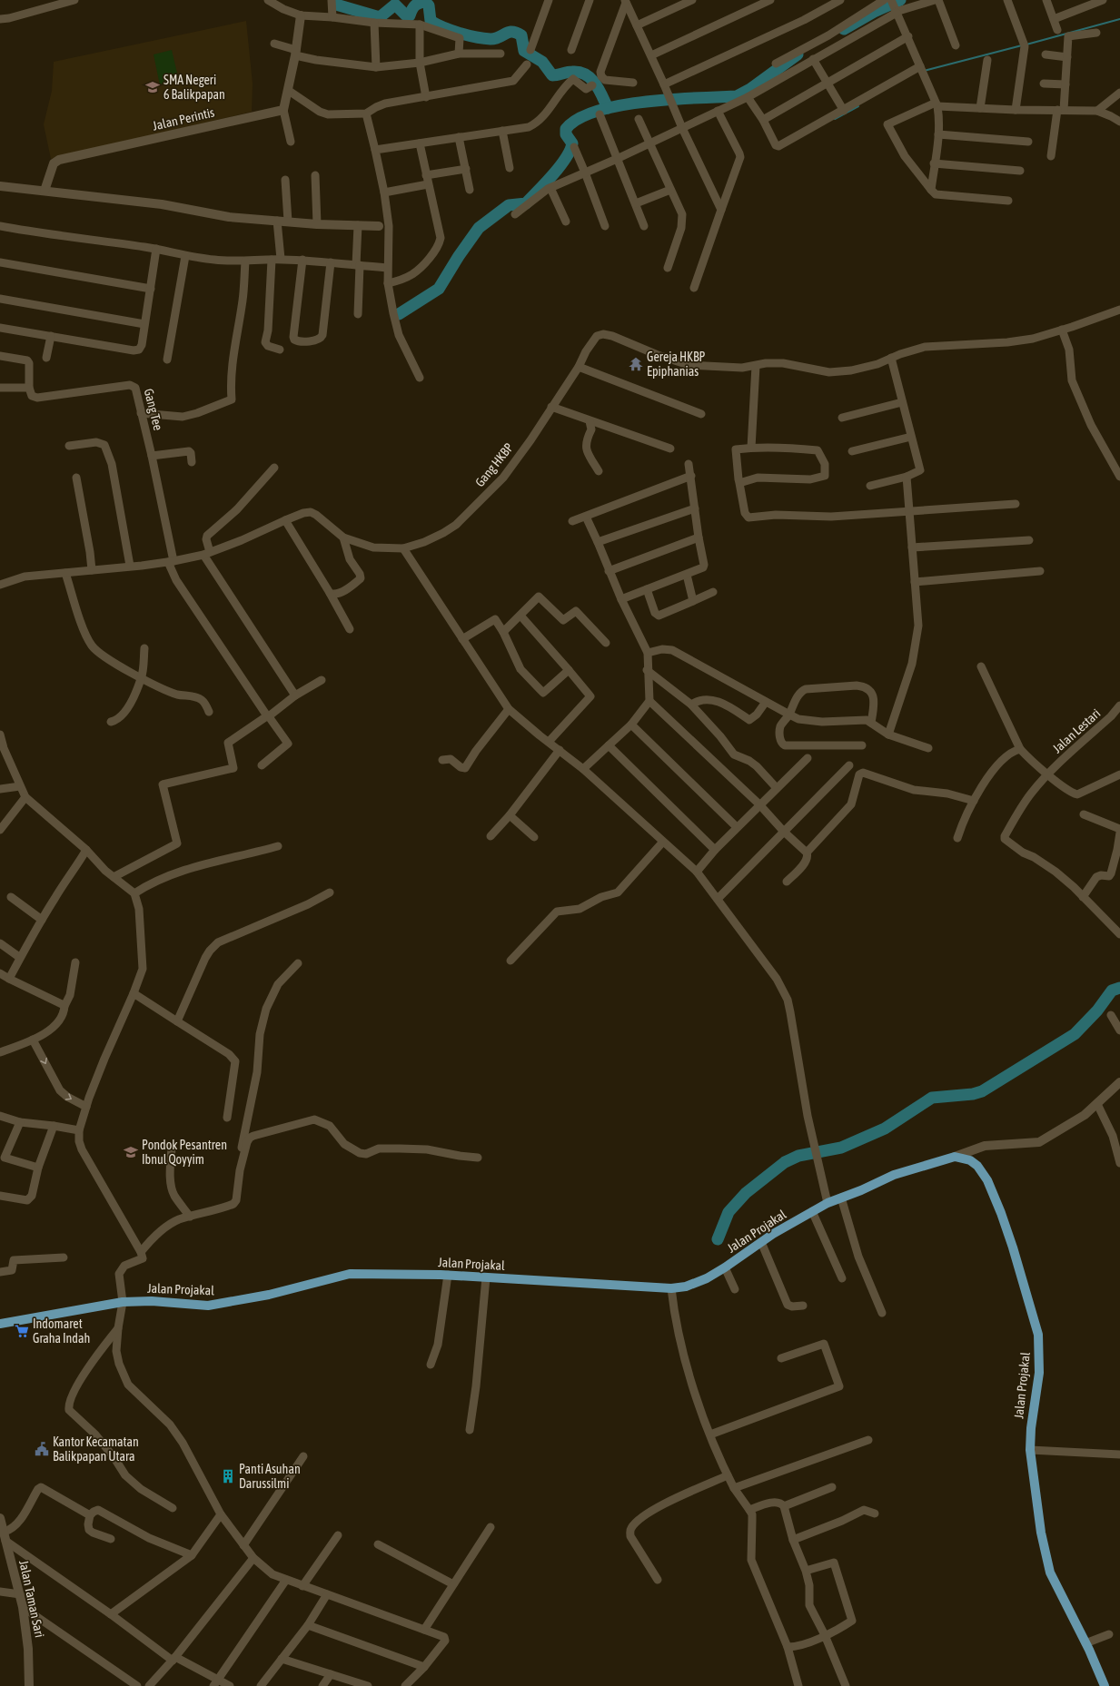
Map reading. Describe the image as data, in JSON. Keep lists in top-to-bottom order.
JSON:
{
  "streets": {
    "main road": ["Jalan Projakal"],
    "street": [
      "Jalan Perintis",
      "Gang Tee",
      "Gang HKBP",
      "Jalan Lestari",
      "Jalan Taman Sari"
    ]
  },
  "places": {
    "school or university": ["SMA Negeri 6 Balikpapan", "Pondok Pesantren Ibnul Qoyyim"],
    "temple": ["Gereja HKBP Epiphanias"],
    "supermarket": ["Indomaret Graha Indah"],
    "public building": ["Kantor Kecamatan Balikpapan Utara"],
    "building": ["Panti Asuhan Darussilmi"]
  }
}
